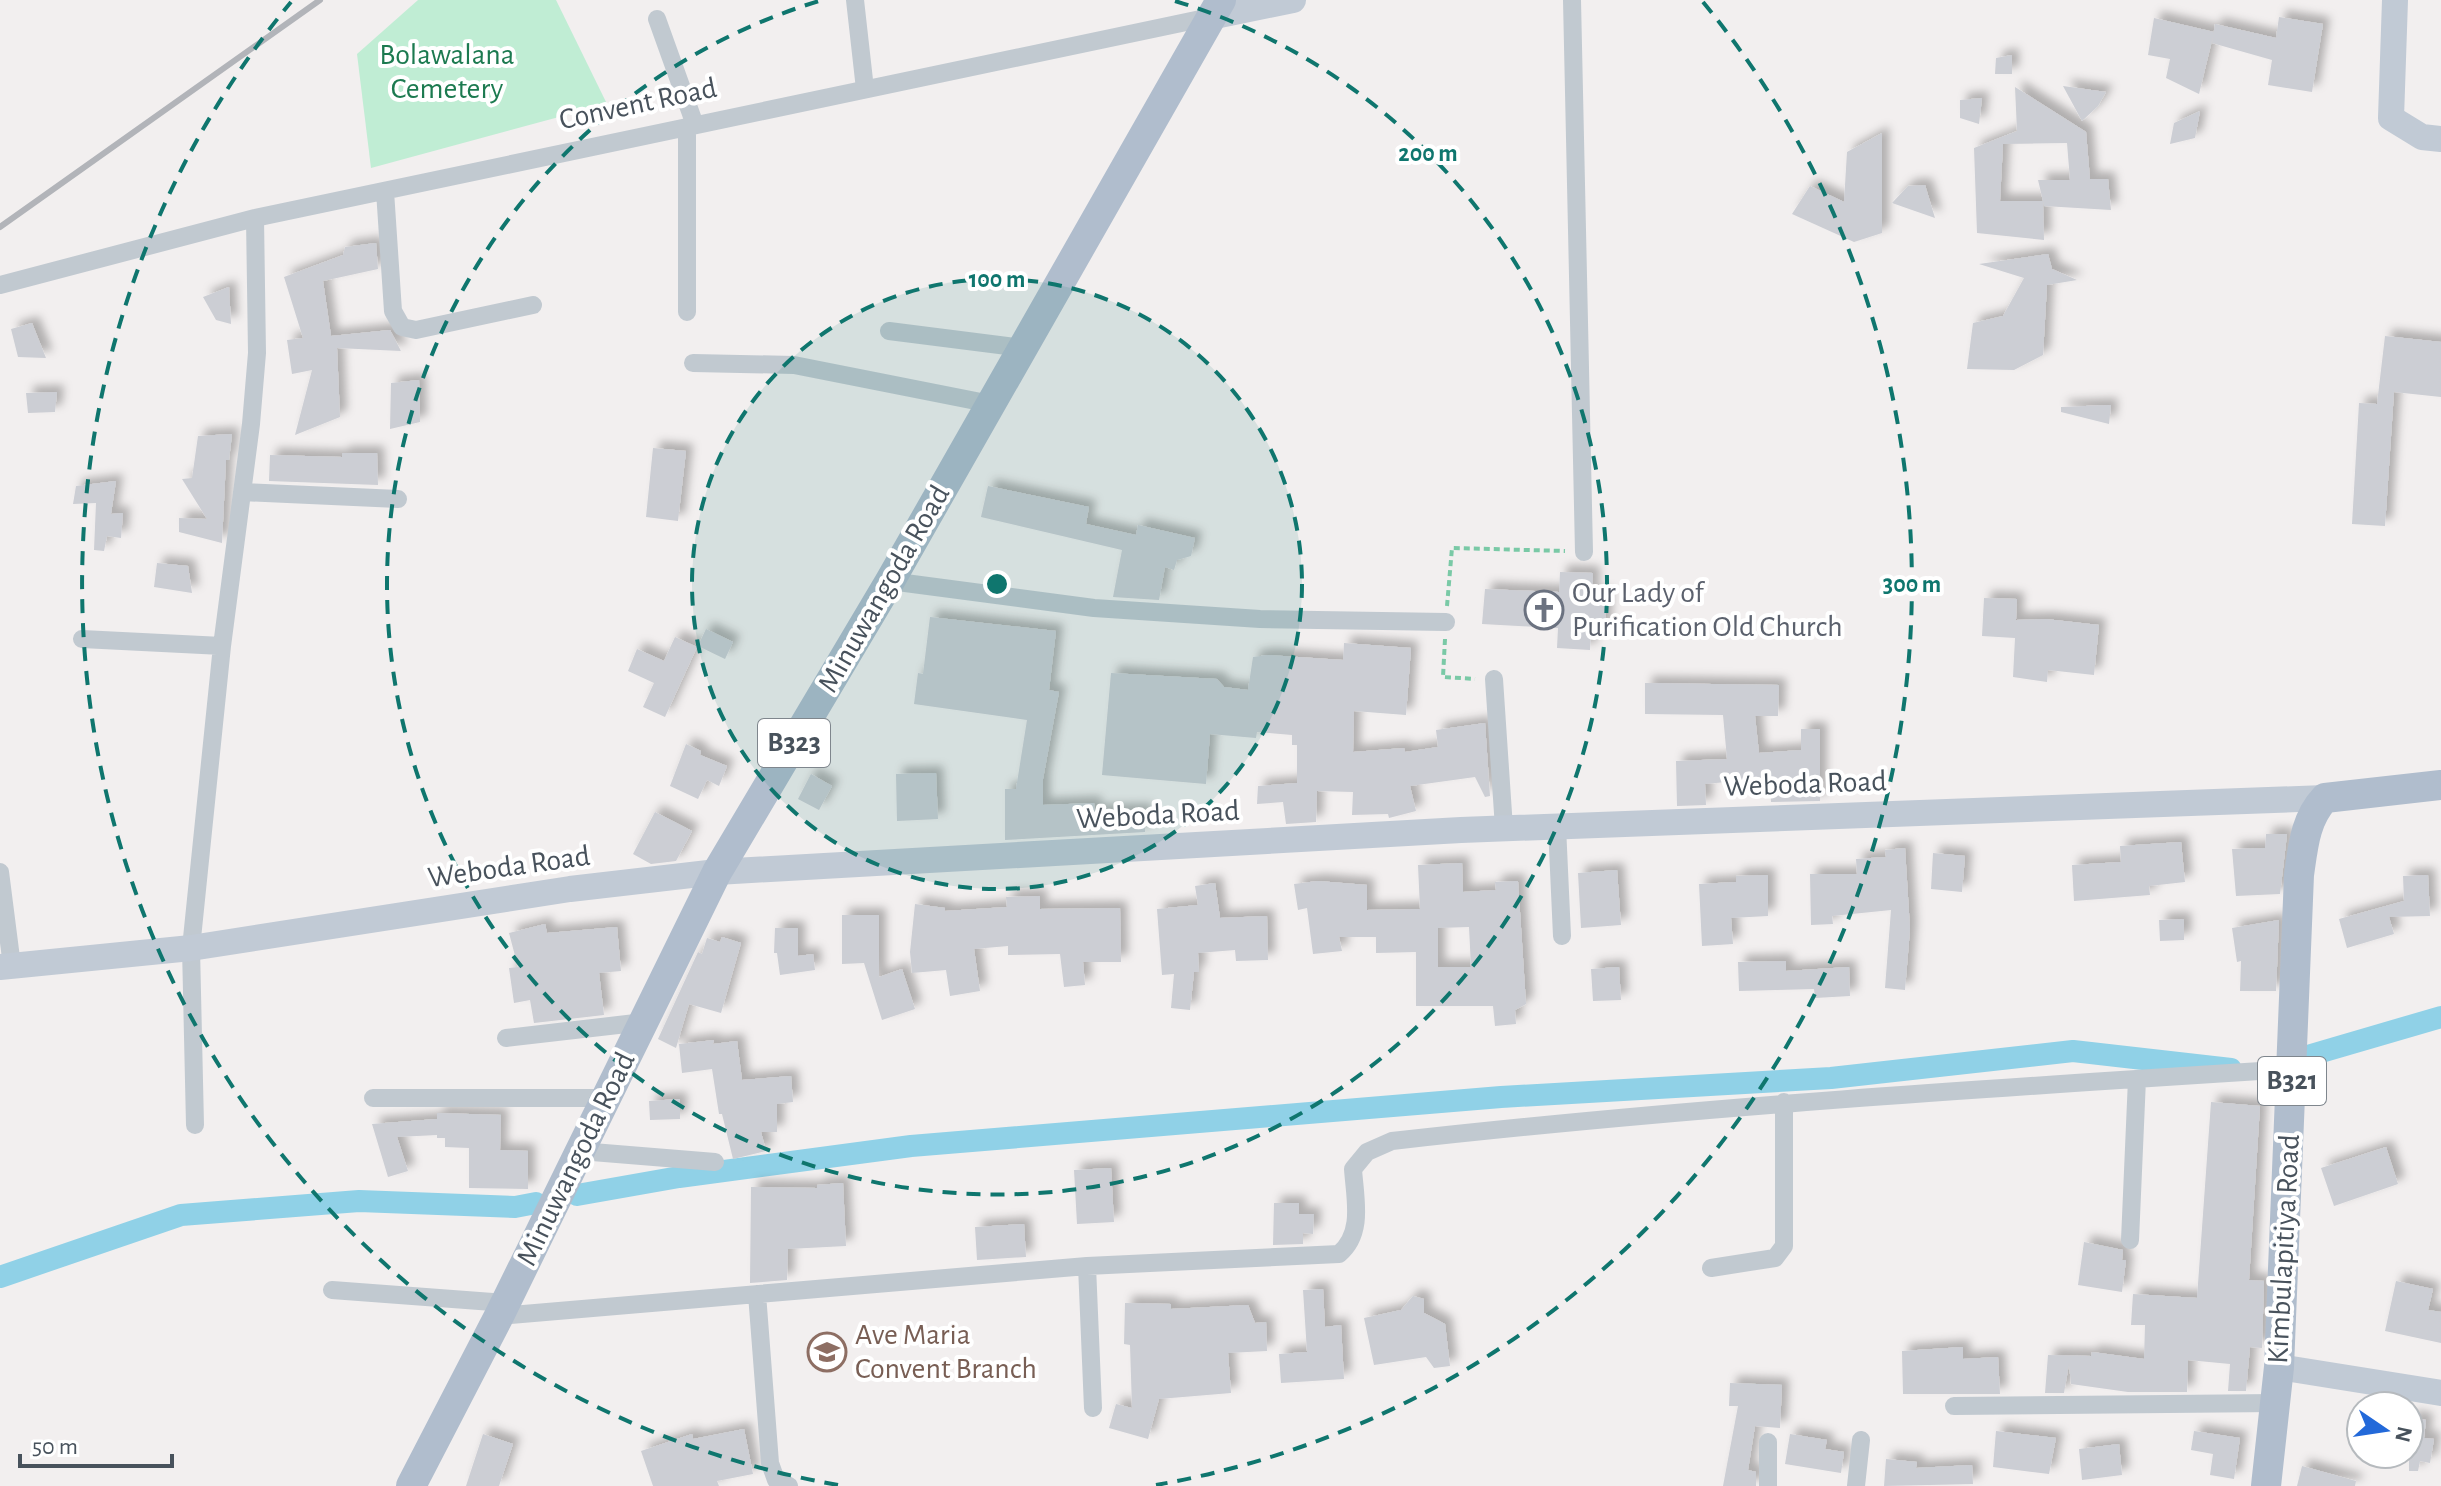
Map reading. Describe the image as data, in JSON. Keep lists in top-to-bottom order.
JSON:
{
  "streets": {
    "main road": [
      "Minuwangoda Road",
      "B323",
      "B321",
      "Kimbulapitiya Road"
    ],
    "street": ["Convent Road", "Weboda Road"]
  },
  "crossings": [
    ["Convent Road", "Minuwangoda Road"],
    ["Minuwangoda Road", "Weboda Road"],
    ["Weboda Road", "Kimbulapitiya Road"]
  ],
  "parks": ["Bolawalana Cemetery"],
  "places": {
    "church": ["Our Lady of Purification Old Church"],
    "school or university": ["Ave Maria Convent Branch"]
  },
  "scale_bar": "50 m",
  "north": "right",
  "rings": ["200 m", "100 m", "300 m"]
}
